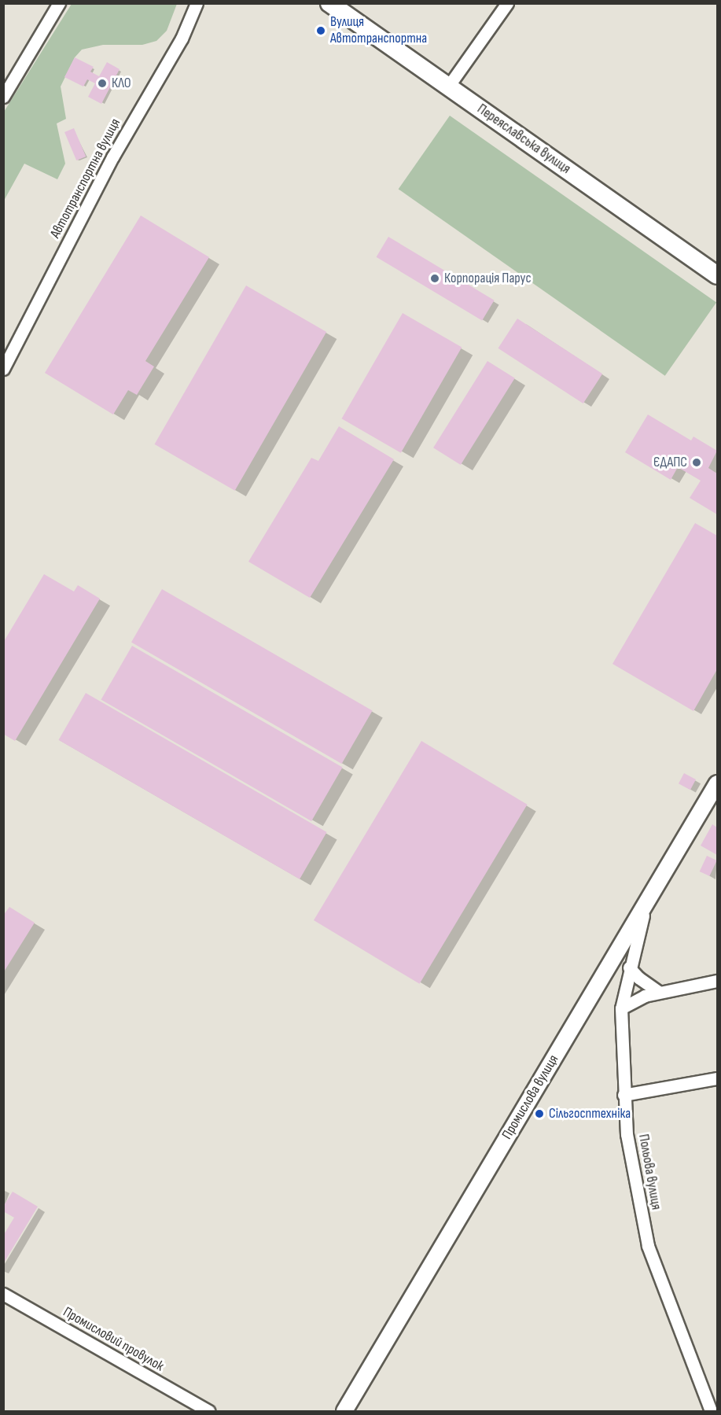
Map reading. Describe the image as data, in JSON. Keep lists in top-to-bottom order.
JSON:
{
  "streets": {
    "main road": ["Переяславська вулиця"],
    "street": [
      "Автотранспортна вулиця",
      "Промислова вулиця",
      "Польова вулиця",
      "Промисловий провулок"
    ]
  },
  "crossings": [
    ["Промислова вулиця", "Польова вулиця"]
  ],
  "places": [
    "Вулиця Автотранспортна",
    "КЛО",
    "Корпорація Парус",
    "ЄДАПС",
    "Сільгосптехніка"
  ]
}
